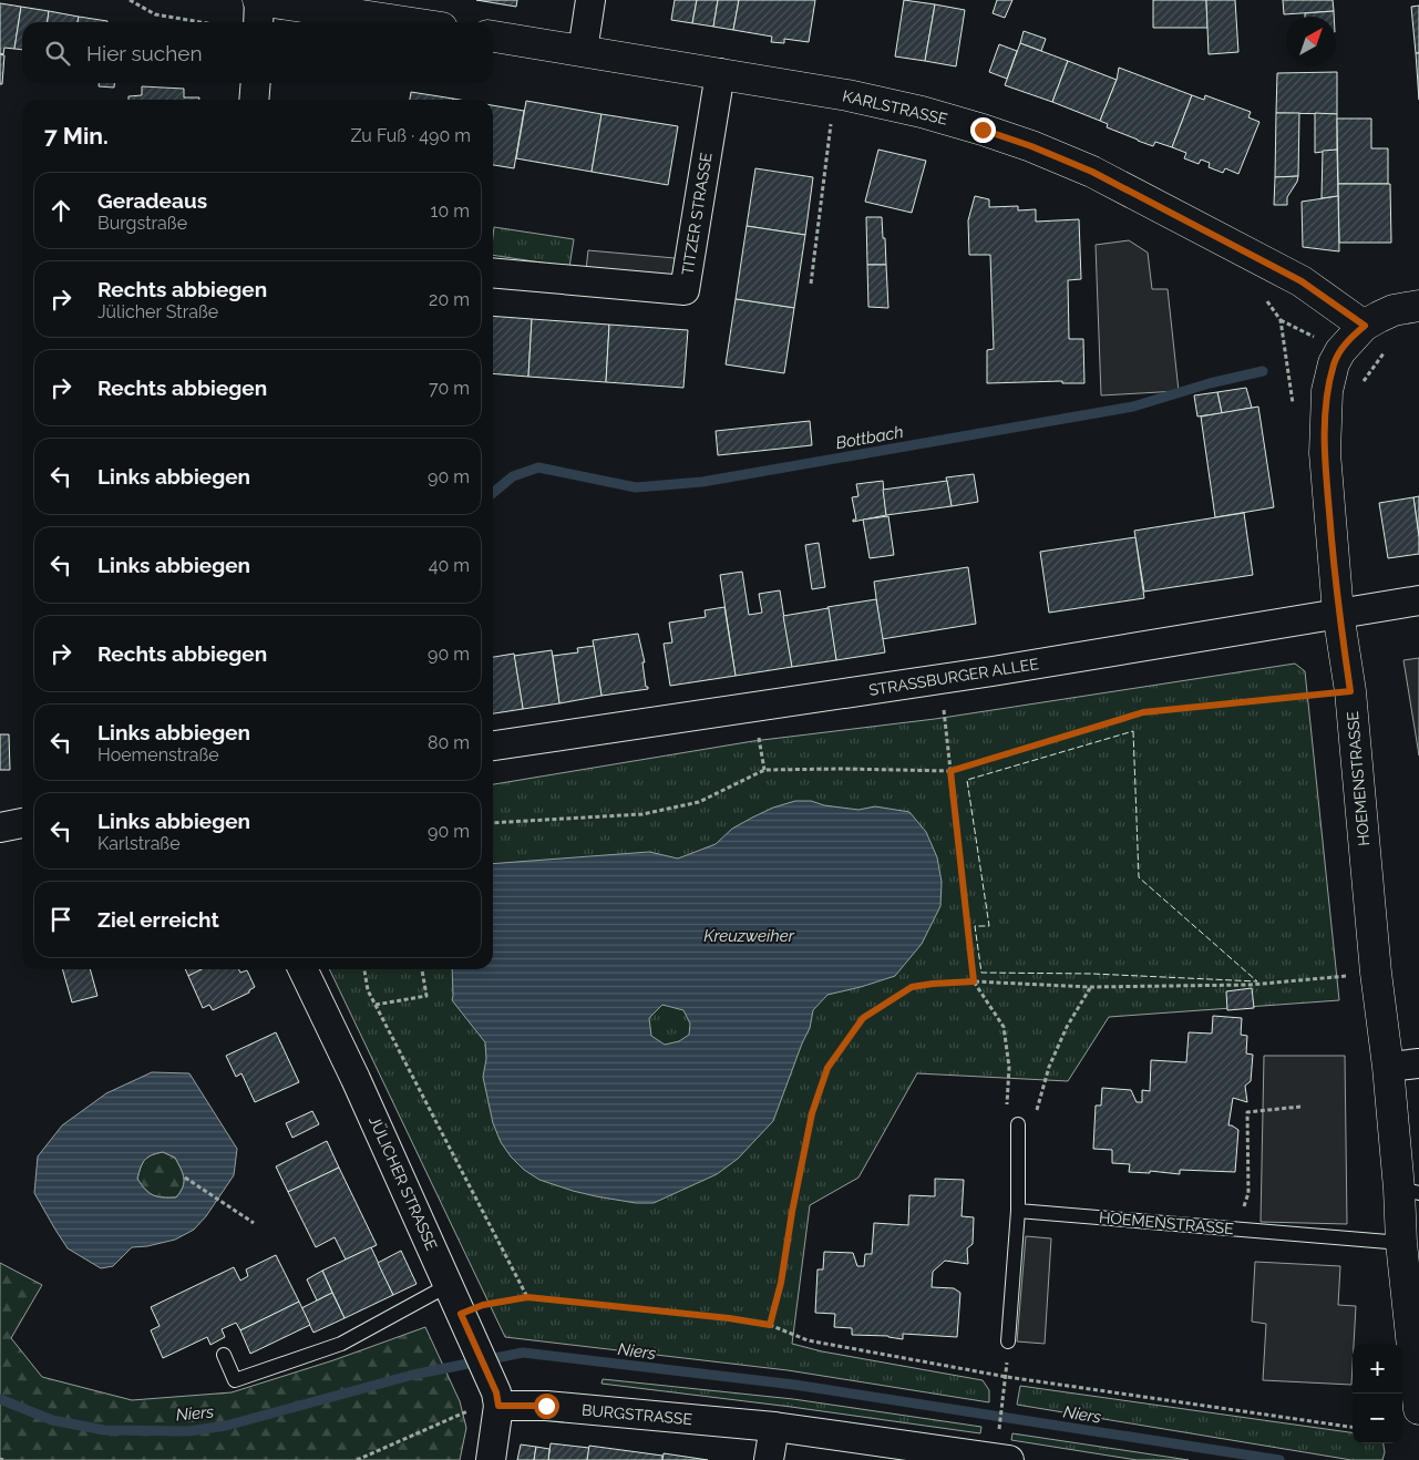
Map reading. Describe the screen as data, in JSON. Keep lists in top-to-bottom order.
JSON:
{
  "streets": {
    "main road": ["KARLSTRASSE", "HOEMENSTRASSE"],
    "street": [
      "TITZER STRASSE",
      "STRASSBURGER ALLEE",
      "JÜLICHER STRASSE",
      "BURGSTRASSE"
    ]
  },
  "crossings": [
    ["KARLSTRASSE", "TITZER STRASSE"],
    ["KARLSTRASSE", "HOEMENSTRASSE"],
    ["STRASSBURGER ALLEE", "HOEMENSTRASSE"],
    ["JÜLICHER STRASSE", "BURGSTRASSE"]
  ],
  "water": ["Bottbach", "Kreuzweiher", "Niers"],
  "north": "top right",
  "page": {
    "search": "Hier suchen",
    "heading": ["7 Min.", "Zu Fuß · 490 m"],
    "list": [
      ["Geradeaus", "Burgstraße", "10 m"],
      ["Rechts abbiegen", "Jülicher Straße", "20 m"],
      ["Rechts abbiegen", "70 m"],
      ["Links abbiegen", "90 m"],
      ["Links abbiegen", "40 m"],
      ["Rechts abbiegen", "90 m"],
      ["Links abbiegen", "Hoemenstraße", "80 m"],
      ["Links abbiegen", "Karlstraße", "90 m"],
      "Ziel erreicht"
    ],
    "map_buttons": ["+", "−"]
  }
}
